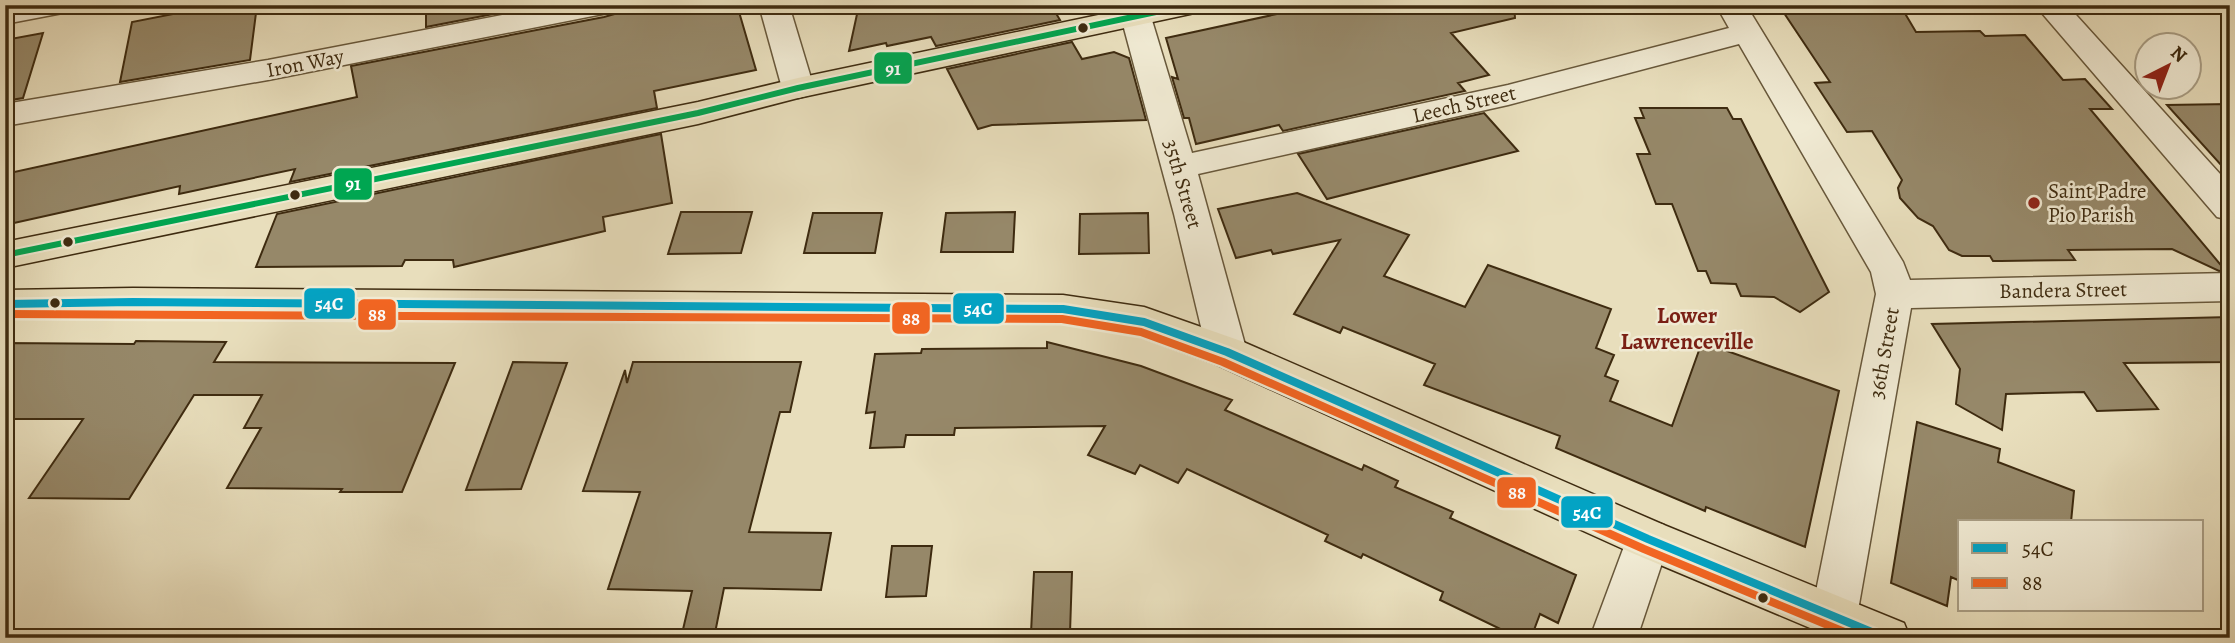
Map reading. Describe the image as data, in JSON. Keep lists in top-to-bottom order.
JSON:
{
  "streets": {
    "street": [
      "Iron Way",
      "Leech Street",
      "35th Street",
      "Bandera Street",
      "36th Street"
    ]
  },
  "crossings": [
    ["Leech Street", "35th Street"],
    ["Leech Street", "36th Street"],
    ["Bandera Street", "36th Street"]
  ],
  "districts": ["Lower Lawrenceville"],
  "places": ["Saint Padre Pio Parish"],
  "lines": ["transit line 91", "transit line 54C", "transit line 88"],
  "legend": ["54C", "88"],
  "north": "top right"
}
